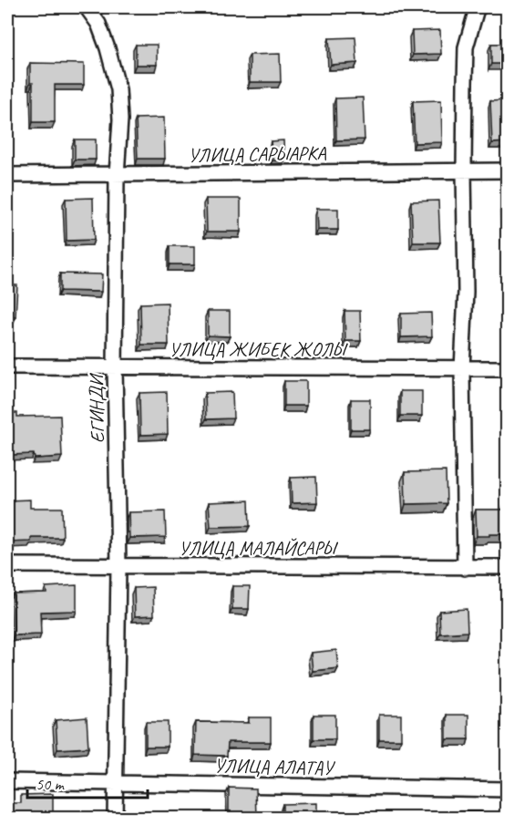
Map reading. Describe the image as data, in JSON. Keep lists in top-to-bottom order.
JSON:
{
  "streets": {
    "street": [
      "УЛИЦА САРЫАРКА",
      "УЛИЦА ЖИБЕК ЖОЛЫ",
      "ЕГИНДИ",
      "УЛИЦА МАЛАЙСАРЫ",
      "УЛИЦА АЛАТАУ"
    ]
  },
  "crossings": [
    ["УЛИЦА САРЫАРКА", "ЕГИНДИ"],
    ["УЛИЦА ЖИБЕК ЖОЛЫ", "ЕГИНДИ"],
    ["ЕГИНДИ", "УЛИЦА МАЛАЙСАРЫ"],
    ["ЕГИНДИ", "УЛИЦА АЛАТАУ"]
  ],
  "scale_bar": "50 m"
}
